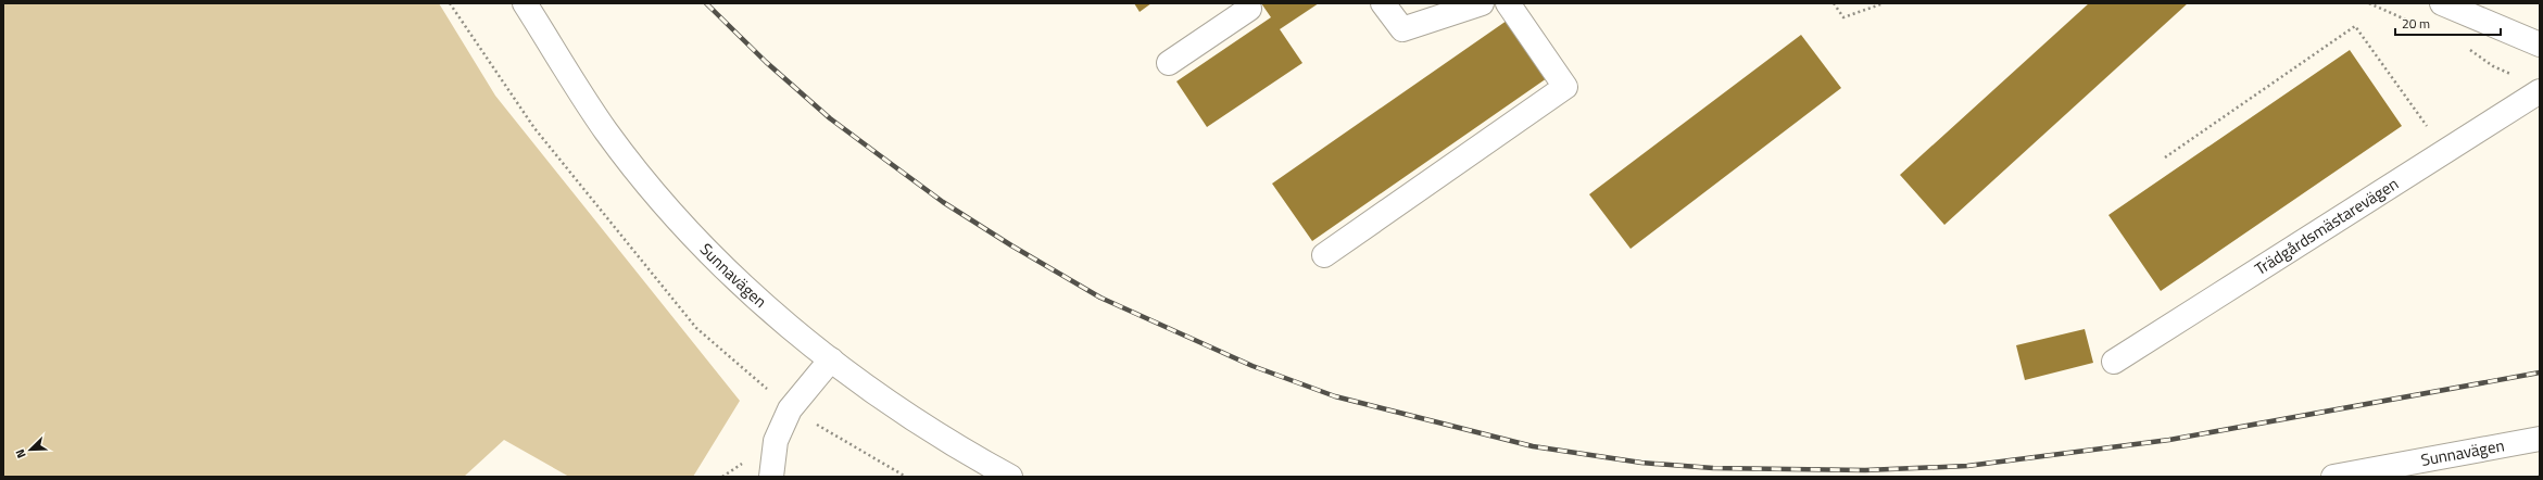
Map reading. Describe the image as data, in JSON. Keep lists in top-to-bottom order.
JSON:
{
  "streets": {
    "main road": ["Trädgårdsmästarevägen", "Sunnavägen"]
  },
  "scale_bar": "20 m",
  "north": "bottom left"
}
